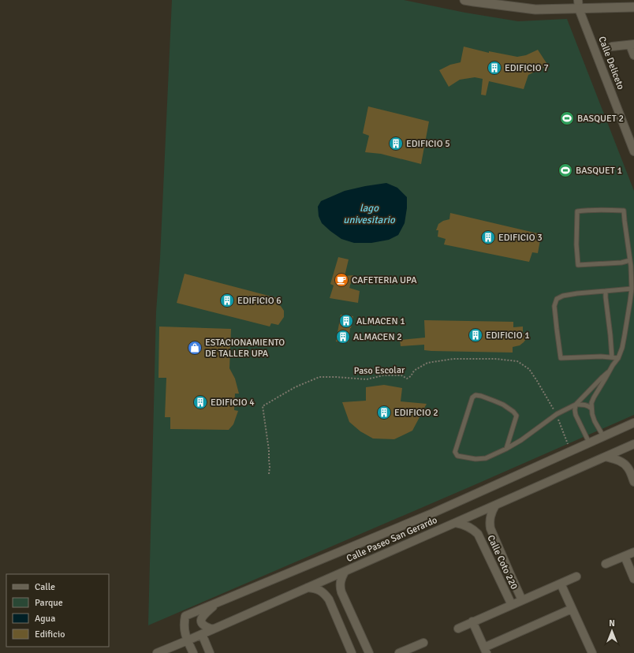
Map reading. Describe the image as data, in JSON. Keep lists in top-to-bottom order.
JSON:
{
  "streets": {
    "street": ["Calle Deliceto", "Calle Paseo San Gerardo", "Calle Coto 220"],
    "path": ["Paso Escolar"]
  },
  "crossings": [
    ["Paso Escolar", "Calle Paseo San Gerardo"],
    ["Calle Paseo San Gerardo", "Calle Coto 220"]
  ],
  "water": ["lago univesitario"],
  "places": {
    "building": [
      "EDIFICIO 7",
      "EDIFICIO 5",
      "EDIFICIO 3",
      "EDIFICIO 6",
      "ALMACEN 1",
      "EDIFICIO 1",
      "ALMACEN 2",
      "EDIFICIO 4",
      "EDIFICIO 2"
    ],
    "sports": ["BASQUET 2", "BASQUET 1"],
    "cafe": ["CAFETERIA UPA"],
    "shop": ["ESTACIONAMIENTO DE TALLER UPA"]
  },
  "legend": [
    "Calle",
    "Parque",
    "Agua",
    "Edificio"
  ],
  "north": "top"
}
